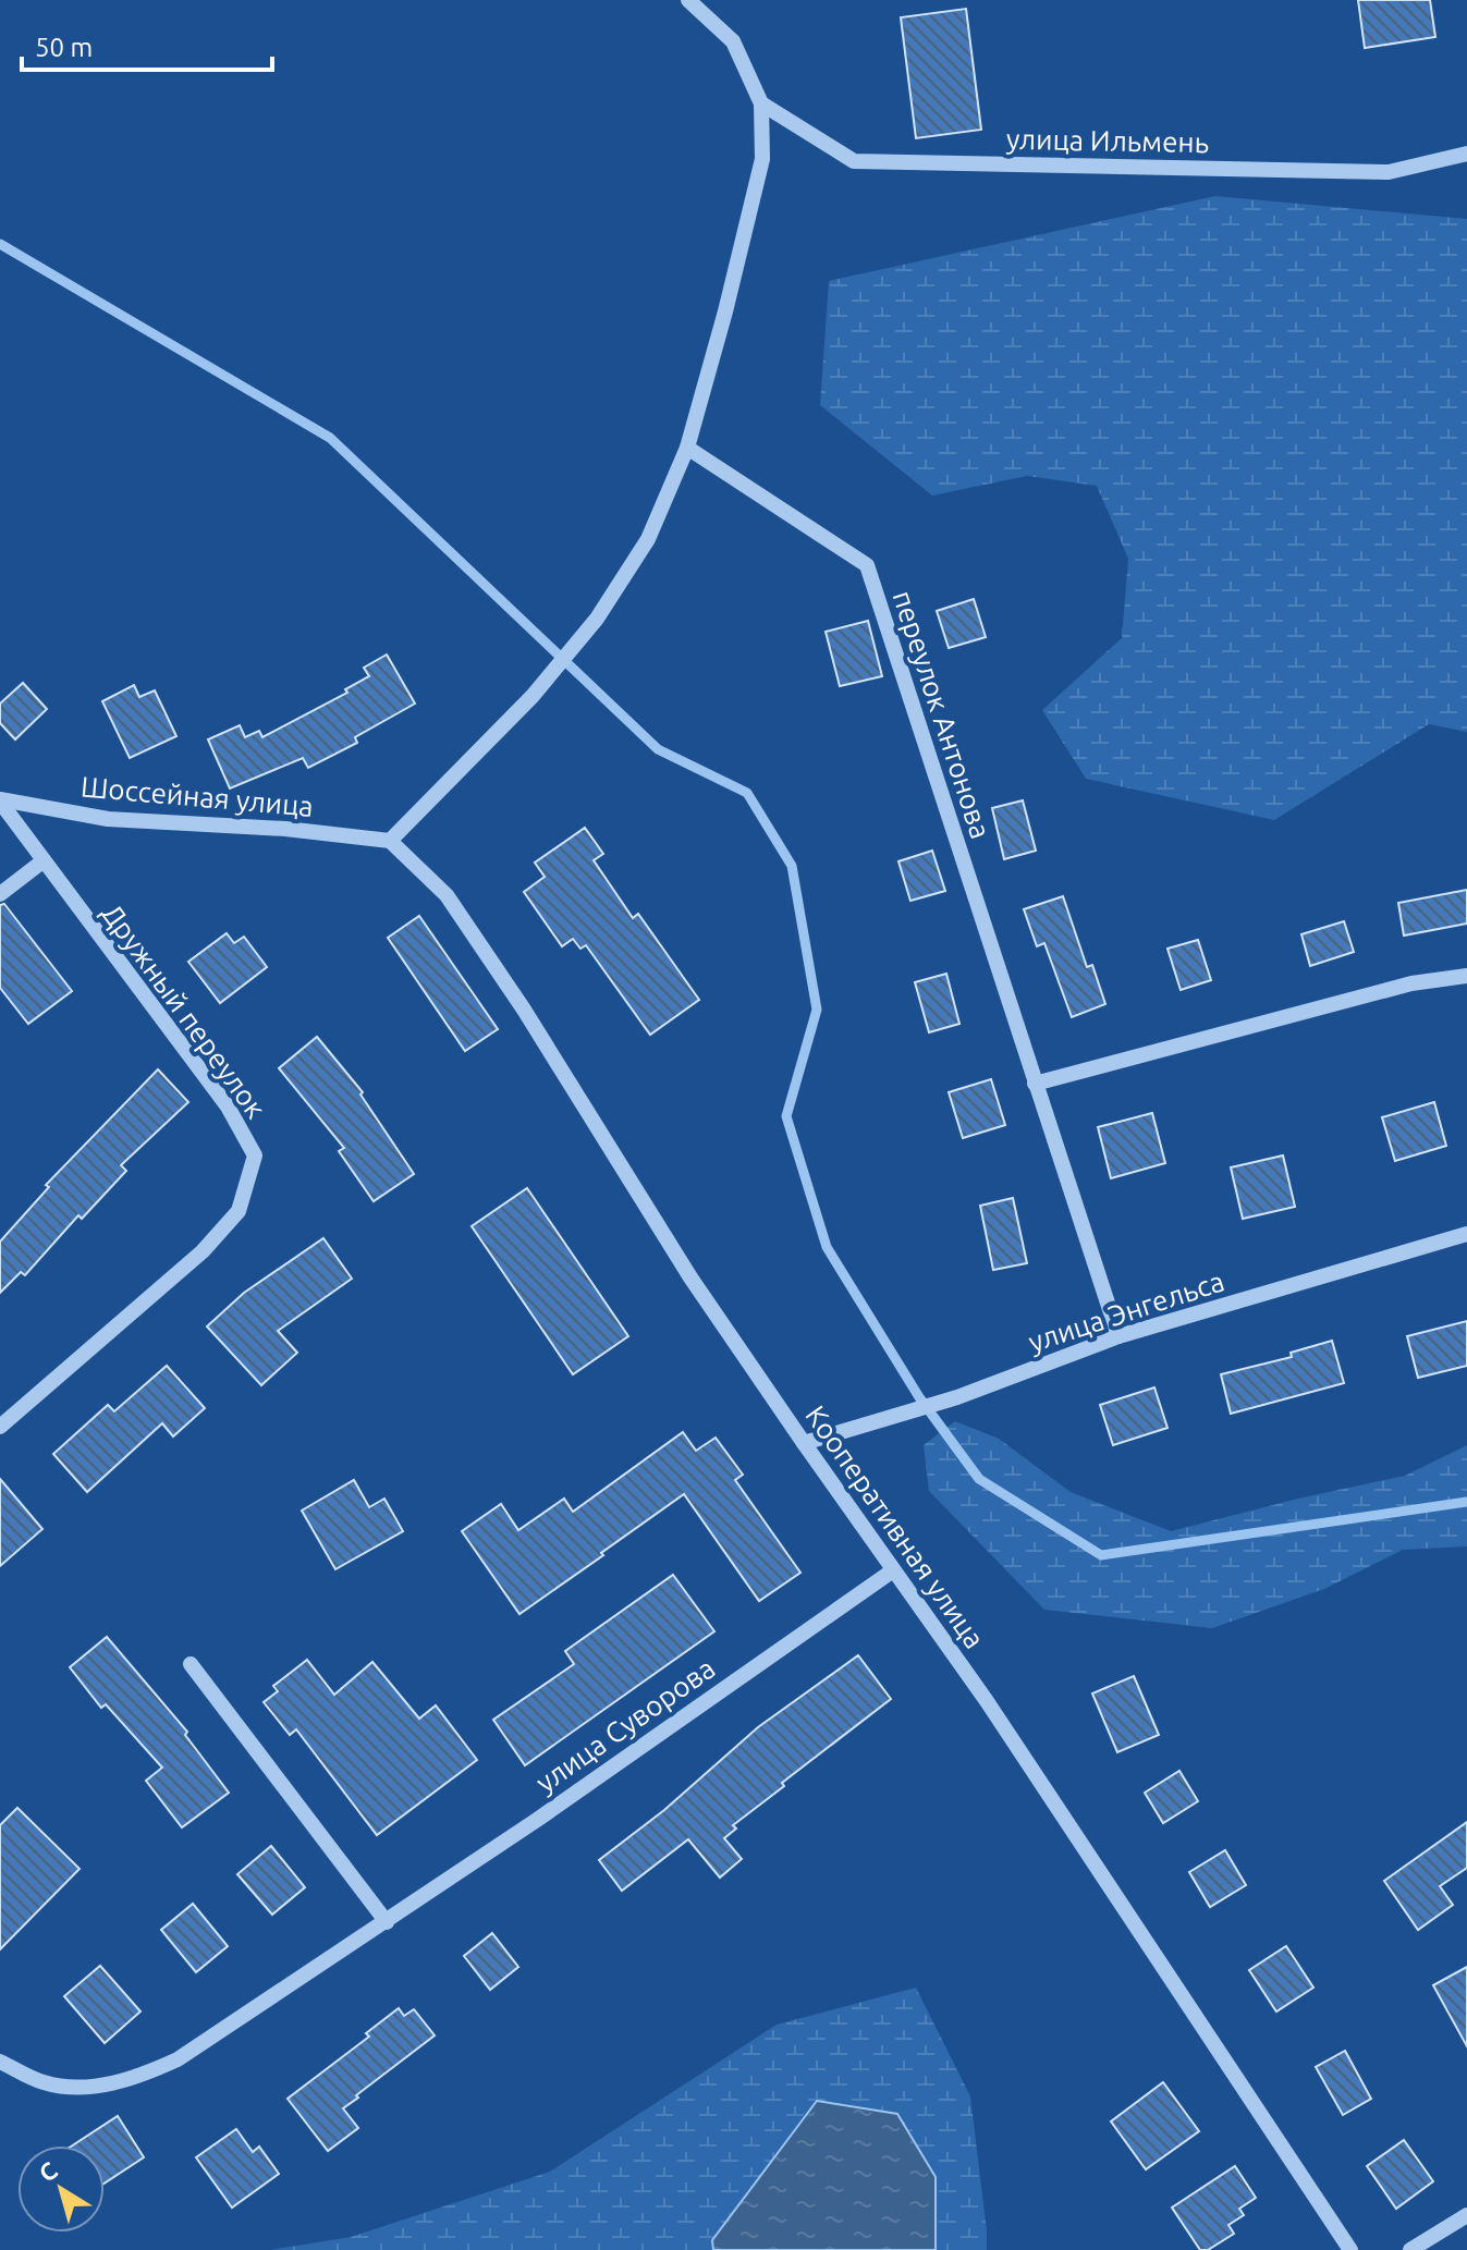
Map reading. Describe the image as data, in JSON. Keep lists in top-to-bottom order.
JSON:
{
  "streets": {
    "street": [
      "улица Ильмень",
      "переулок Антонова",
      "Шоссейная улица",
      "Дружный переулок",
      "улица Энгельса",
      "Кооперативная улица",
      "улица Суворова"
    ]
  },
  "crossings": [
    ["переулок Антонова", "улица Энгельса"],
    ["Шоссейная улица", "Дружный переулок"],
    ["Шоссейная улица", "Кооперативная улица"],
    ["улица Энгельса", "Кооперативная улица"],
    ["Кооперативная улица", "улица Суворова"]
  ],
  "scale_bar": "50 m",
  "north": "top left"
}
